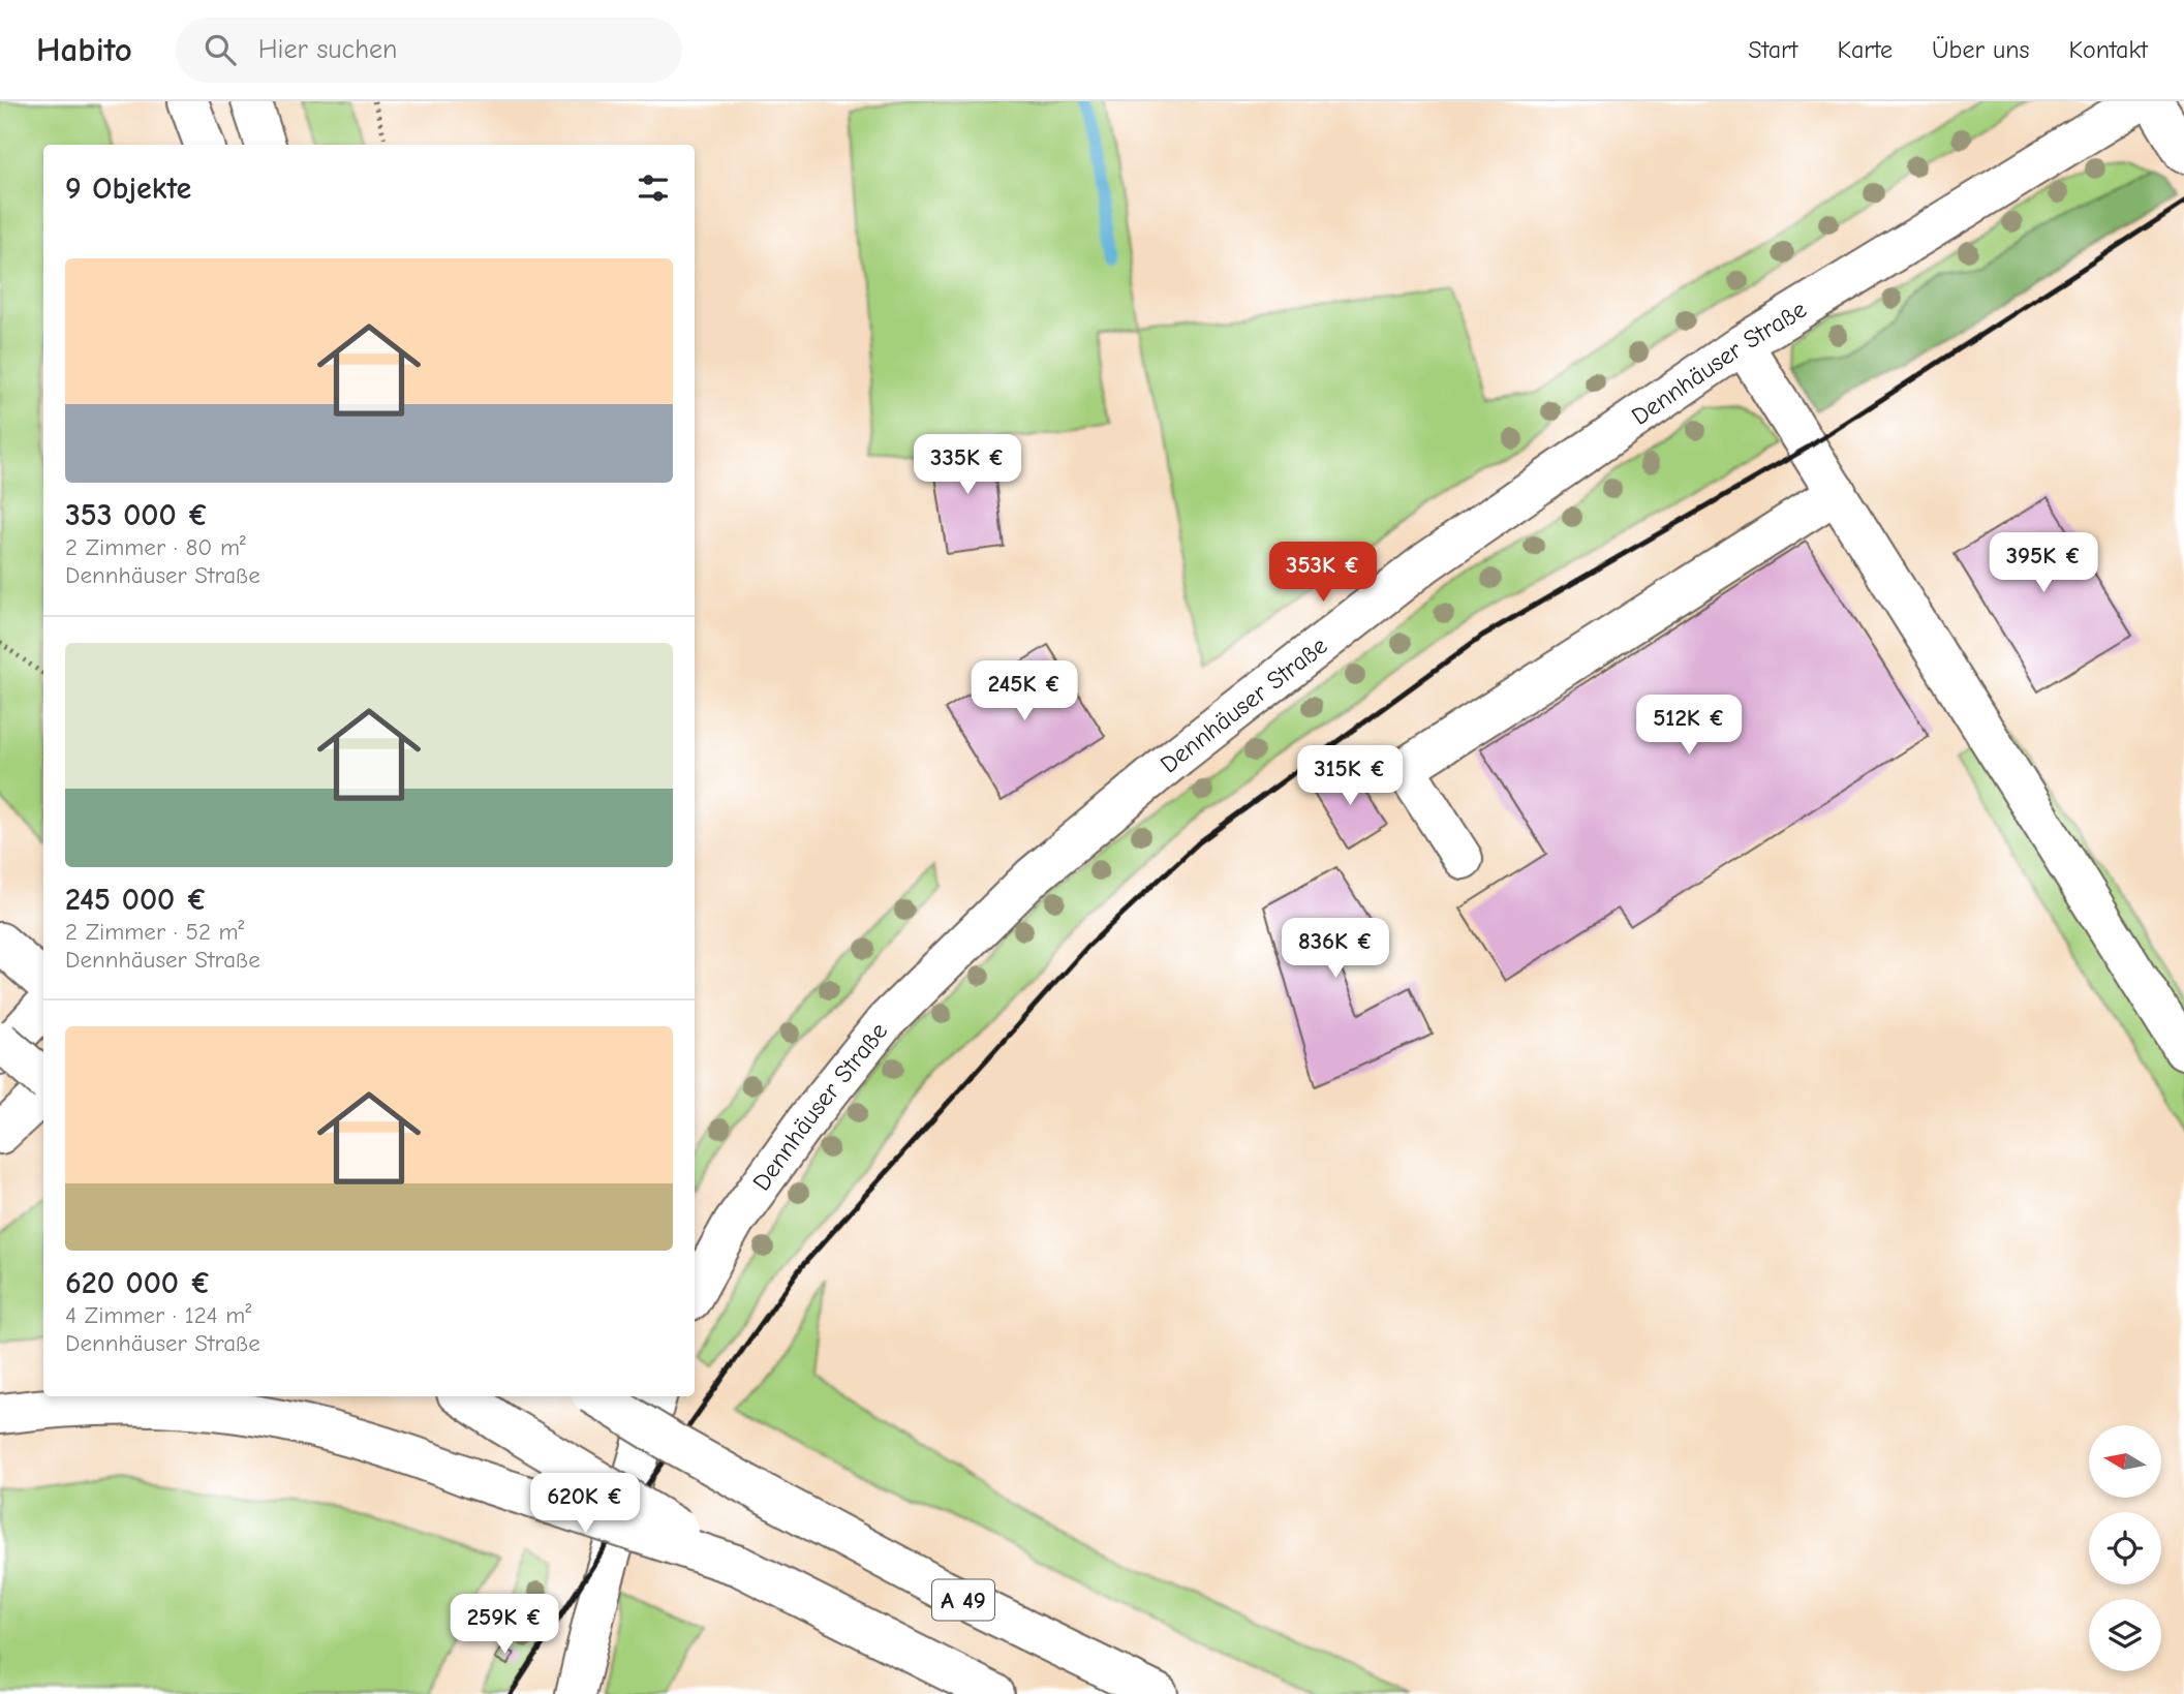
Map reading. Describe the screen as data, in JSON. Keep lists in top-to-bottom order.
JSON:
{
  "streets": {
    "main road": ["Dennhäuser Straße", "A 49"]
  },
  "north": "left",
  "page": {
    "header": "Habito",
    "search": "Hier suchen",
    "nav": [
      "Start",
      "Karte",
      "Über uns",
      "Kontakt"
    ],
    "heading": "9 Objekte",
    "list": [
      {
        "name": "353 000 €",
        "note": "2 Zimmer · 80 m² · Dennhäuser Straße"
      },
      {
        "name": "245 000 €",
        "note": "2 Zimmer · 52 m² · Dennhäuser Straße"
      },
      {
        "name": "620 000 €",
        "note": "4 Zimmer · 124 m² · Dennhäuser Straße"
      }
    ],
    "price": [
      "335K €",
      "395K €",
      "353K €",
      "245K €",
      "512K €",
      "315K €",
      "836K €",
      "620K €",
      "259K €"
    ]
  }
}
